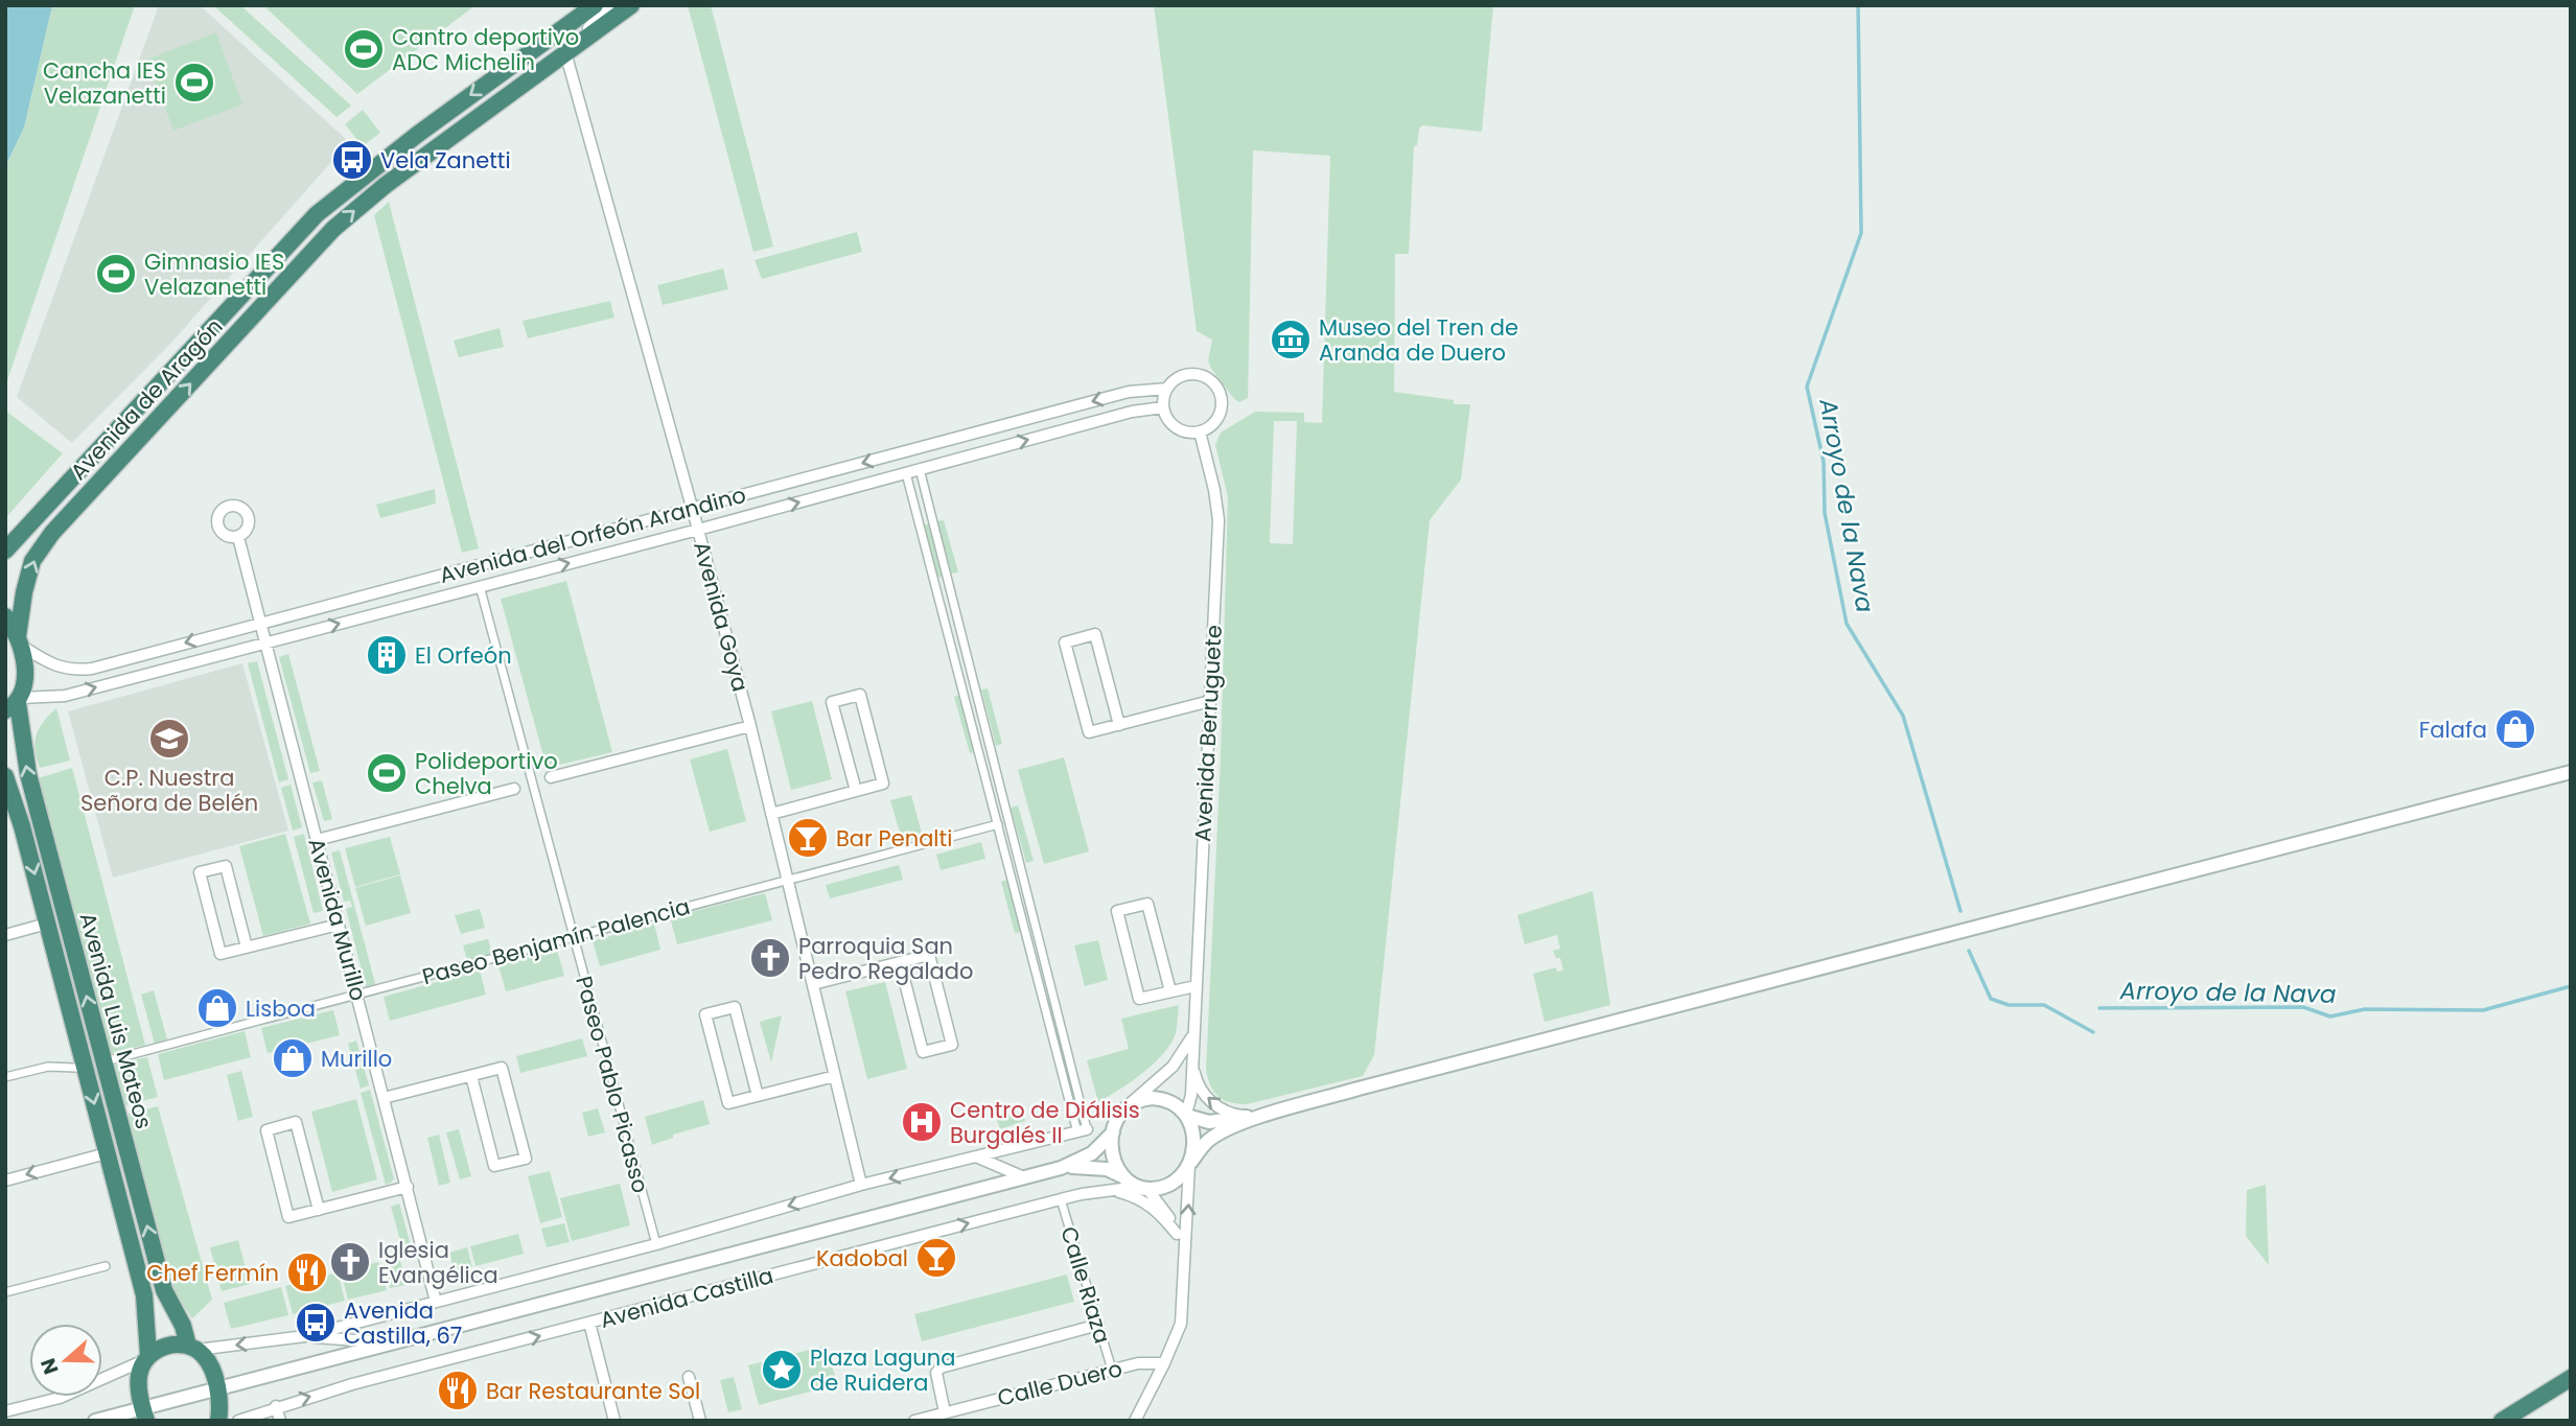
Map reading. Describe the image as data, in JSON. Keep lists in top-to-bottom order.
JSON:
{
  "streets": {
    "highway": ["Avenida de Aragón", "Avenida Luis Mateos"],
    "street": [
      "Avenida del Orfeón Arandino",
      "Avenida Goya",
      "Avenida Berruguete",
      "Avenida Murillo",
      "Paseo Benjamín Palencia",
      "Paseo Pablo Picasso",
      "Calle Riaza",
      "Avenida Castilla",
      "Calle Duero"
    ]
  },
  "crossings": [
    ["Avenida de Aragón", "Avenida del Orfeón Arandino"],
    ["Avenida de Aragón", "Avenida Goya"],
    ["Avenida de Aragón", "Avenida Luis Mateos"],
    ["Avenida del Orfeón Arandino", "Avenida Goya"],
    ["Avenida del Orfeón Arandino", "Avenida Berruguete"],
    ["Avenida del Orfeón Arandino", "Avenida Murillo"],
    ["Avenida del Orfeón Arandino", "Avenida Luis Mateos"],
    ["Avenida del Orfeón Arandino", "Paseo Pablo Picasso"],
    ["Avenida Goya", "Paseo Benjamín Palencia"],
    ["Avenida Goya", "Avenida Castilla"],
    ["Avenida Berruguete", "Avenida Castilla"],
    ["Avenida Murillo", "Paseo Benjamín Palencia"],
    ["Avenida Murillo", "Avenida Castilla"],
    ["Paseo Benjamín Palencia", "Paseo Pablo Picasso"],
    ["Avenida Luis Mateos", "Avenida Castilla"],
    ["Paseo Pablo Picasso", "Avenida Castilla"],
    ["Calle Riaza", "Avenida Castilla"],
    ["Calle Riaza", "Calle Duero"]
  ],
  "water": ["Arroyo de la Nava"],
  "places": {
    "sports": [
      "Cantro deportivo ADC Michelin",
      "Cancha IES Velazanetti",
      "Gimnasio IES Velazanetti",
      "Polideportivo Chelva"
    ],
    "bus stop": ["Vela Zanetti", "Avenida Castilla, 67"],
    "museum": ["Museo del Tren de Aranda de Duero"],
    "building": ["El Orfeón"],
    "shop": ["Falafa", "Lisboa", "Murillo"],
    "school or university": ["C.P. Nuestra Señora de Belén"],
    "bar": ["Bar Penalti", "Kadobal"],
    "church": ["Parroquia San Pedro Regalado", "Iglesia Evangélica"],
    "hospital": ["Centro de Diálisis Burgalés II"],
    "restaurant": ["Chef Fermín", "Bar Restaurante Sol"],
    "place": ["Plaza Laguna de Ruidera"]
  },
  "north": "left"
}
